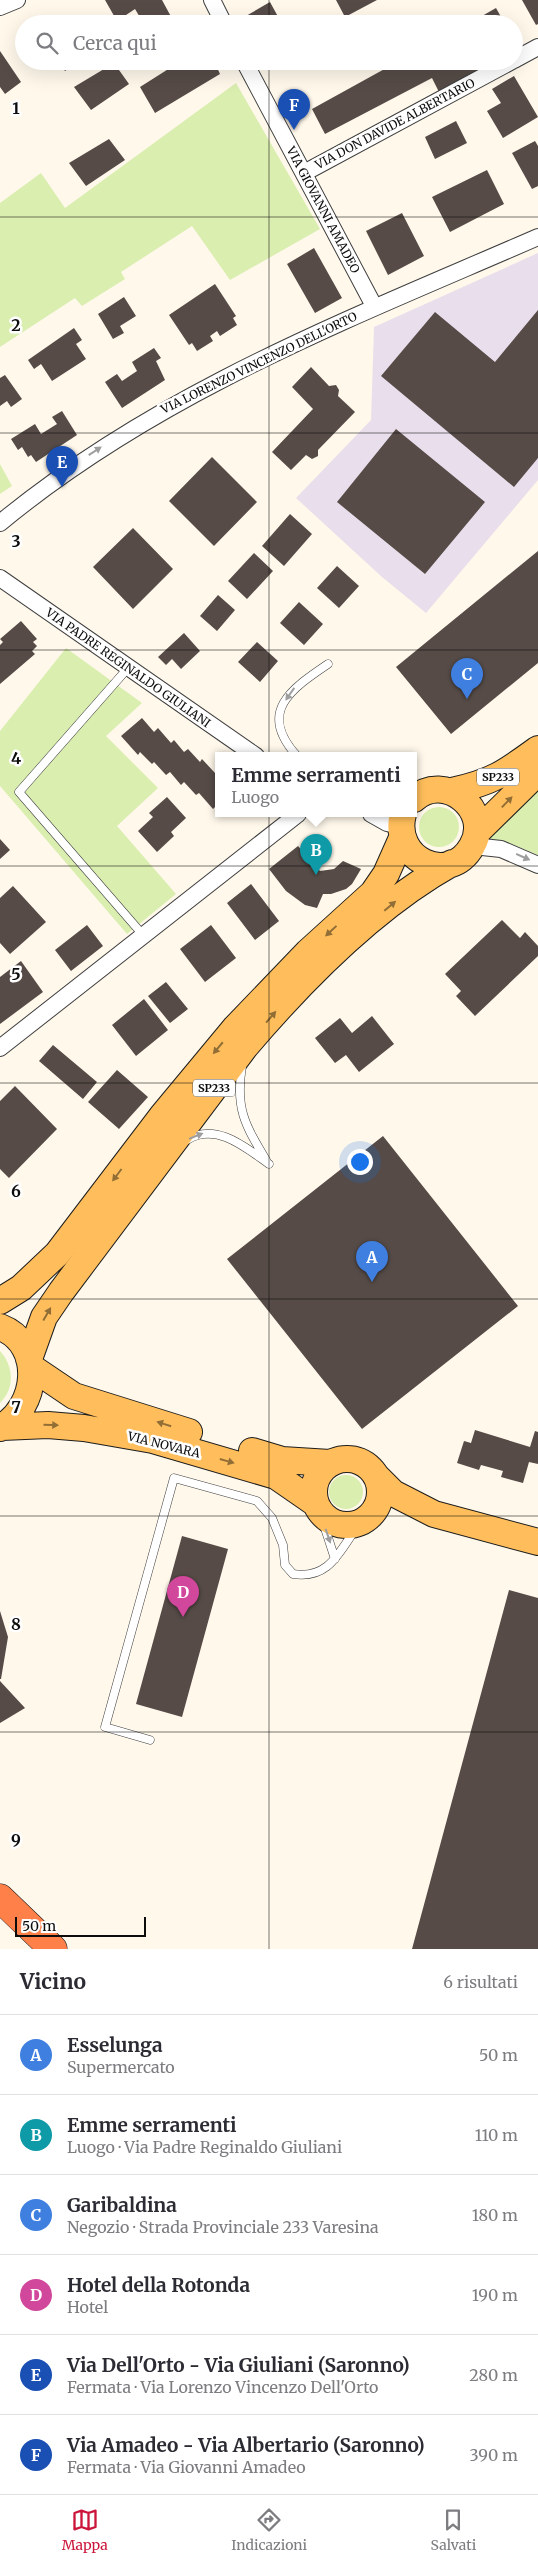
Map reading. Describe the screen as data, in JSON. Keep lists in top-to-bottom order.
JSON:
{
  "streets": {
    "main road": ["SP233", "VIA NOVARA"],
    "street": [
      "VIA DON DAVIDE ALBERTARIO",
      "VIA GIOVANNI AMADEO",
      "VIA LORENZO VINCENZO DELL'ORTO",
      "VIA PADRE REGINALDO GIULIANI"
    ]
  },
  "crossings": [
    ["VIA DON DAVIDE ALBERTARIO", "VIA GIOVANNI AMADEO"],
    ["VIA GIOVANNI AMADEO", "VIA LORENZO VINCENZO DELL'ORTO"],
    ["SP233", "VIA NOVARA"]
  ],
  "one_way": ["VIA LORENZO VINCENZO DELL'ORTO"],
  "scale_bar": "50 m",
  "page": {
    "search": "Cerca qui",
    "pins": [
      "F",
      "E",
      "C",
      "B",
      "A",
      "D"
    ],
    "popup": ["Emme serramenti", "Luogo"],
    "scale": "50 m",
    "heading": ["Vicino", "6 risultati"],
    "list": [
      {
        "mark": "A",
        "name": "Esselunga",
        "note": "Supermercato",
        "value": "50 m"
      },
      {
        "mark": "B",
        "name": "Emme serramenti",
        "note": "Luogo · Via Padre Reginaldo Giuliani",
        "value": "110 m"
      },
      {
        "mark": "C",
        "name": "Garibaldina",
        "note": "Negozio · Strada Provinciale 233 Varesina",
        "value": "180 m"
      },
      {
        "mark": "D",
        "name": "Hotel della Rotonda",
        "note": "Hotel",
        "value": "190 m"
      },
      {
        "mark": "E",
        "name": "Via Dell'Orto - Via Giuliani (Saronno)",
        "note": "Fermata · Via Lorenzo Vincenzo Dell'Orto",
        "value": "280 m"
      },
      {
        "mark": "F",
        "name": "Via Amadeo - Via Albertario (Saronno)",
        "note": "Fermata · Via Giovanni Amadeo",
        "value": "390 m"
      }
    ],
    "nav": ["Mappa", "Indicazioni", "Salvati"]
  },
  "grid": {
    "rows": [
      "1",
      "2",
      "3",
      "4",
      "5",
      "6",
      "7",
      "8",
      "9"
    ]
  }
}
